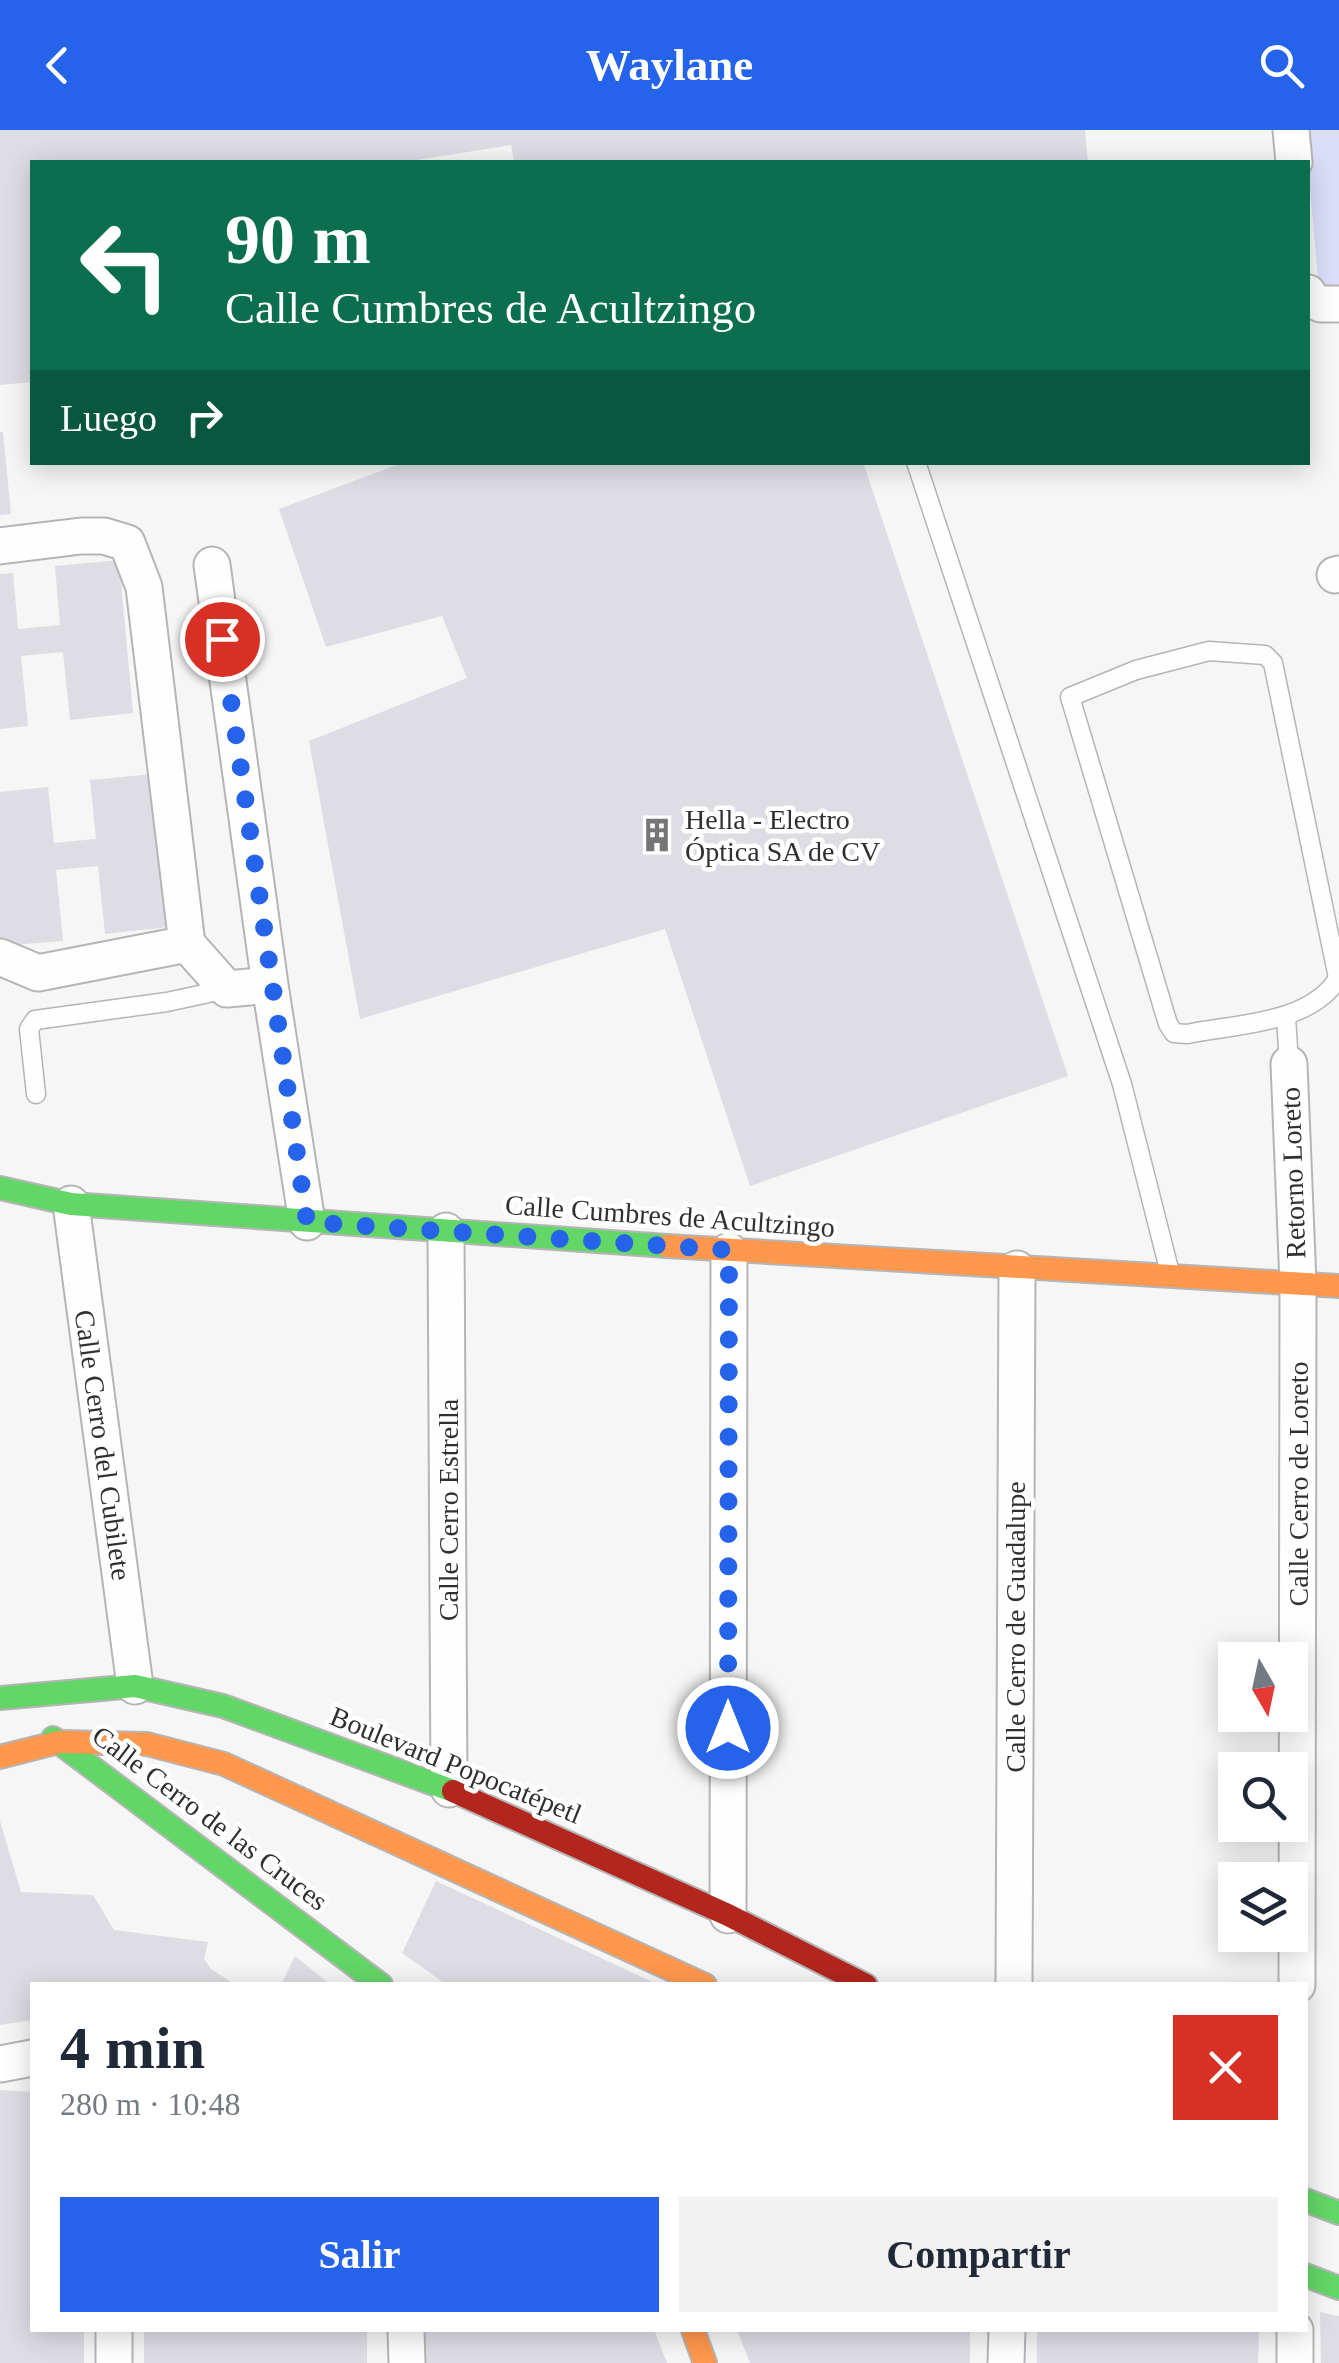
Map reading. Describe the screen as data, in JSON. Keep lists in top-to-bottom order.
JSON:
{
  "streets": {
    "street": [
      "Retorno Loreto",
      "Calle Cumbres de Acultzingo",
      "Calle Cerro del Cubilete",
      "Calle Cerro de Loreto",
      "Calle Cerro Estrella",
      "Calle Cerro de Guadalupe",
      "Boulevard Popocatépetl",
      "Calle Cerro de las Cruces"
    ]
  },
  "crossings": [
    ["Retorno Loreto", "Calle Cumbres de Acultzingo"],
    ["Retorno Loreto", "Calle Cerro de Loreto"],
    ["Calle Cumbres de Acultzingo", "Calle Cerro del Cubilete"],
    ["Calle Cumbres de Acultzingo", "Calle Cerro de Loreto"],
    ["Calle Cumbres de Acultzingo", "Calle Cerro Estrella"],
    ["Calle Cumbres de Acultzingo", "Calle Cerro de Guadalupe"],
    ["Calle Cerro del Cubilete", "Boulevard Popocatépetl"],
    ["Calle Cerro Estrella", "Boulevard Popocatépetl"],
    ["Boulevard Popocatépetl", "Calle Cerro de las Cruces"]
  ],
  "places": {
    "building": ["Hella - Electro Óptica SA de CV"]
  },
  "north": "bottom",
  "page": {
    "header": "Waylane",
    "turn": ["90 m", "Calle Cumbres de Acultzingo"],
    "then": "Luego",
    "heading": ["4 min", "280 m · 10:48"],
    "buttons": ["Salir", "Compartir"]
  }
}
